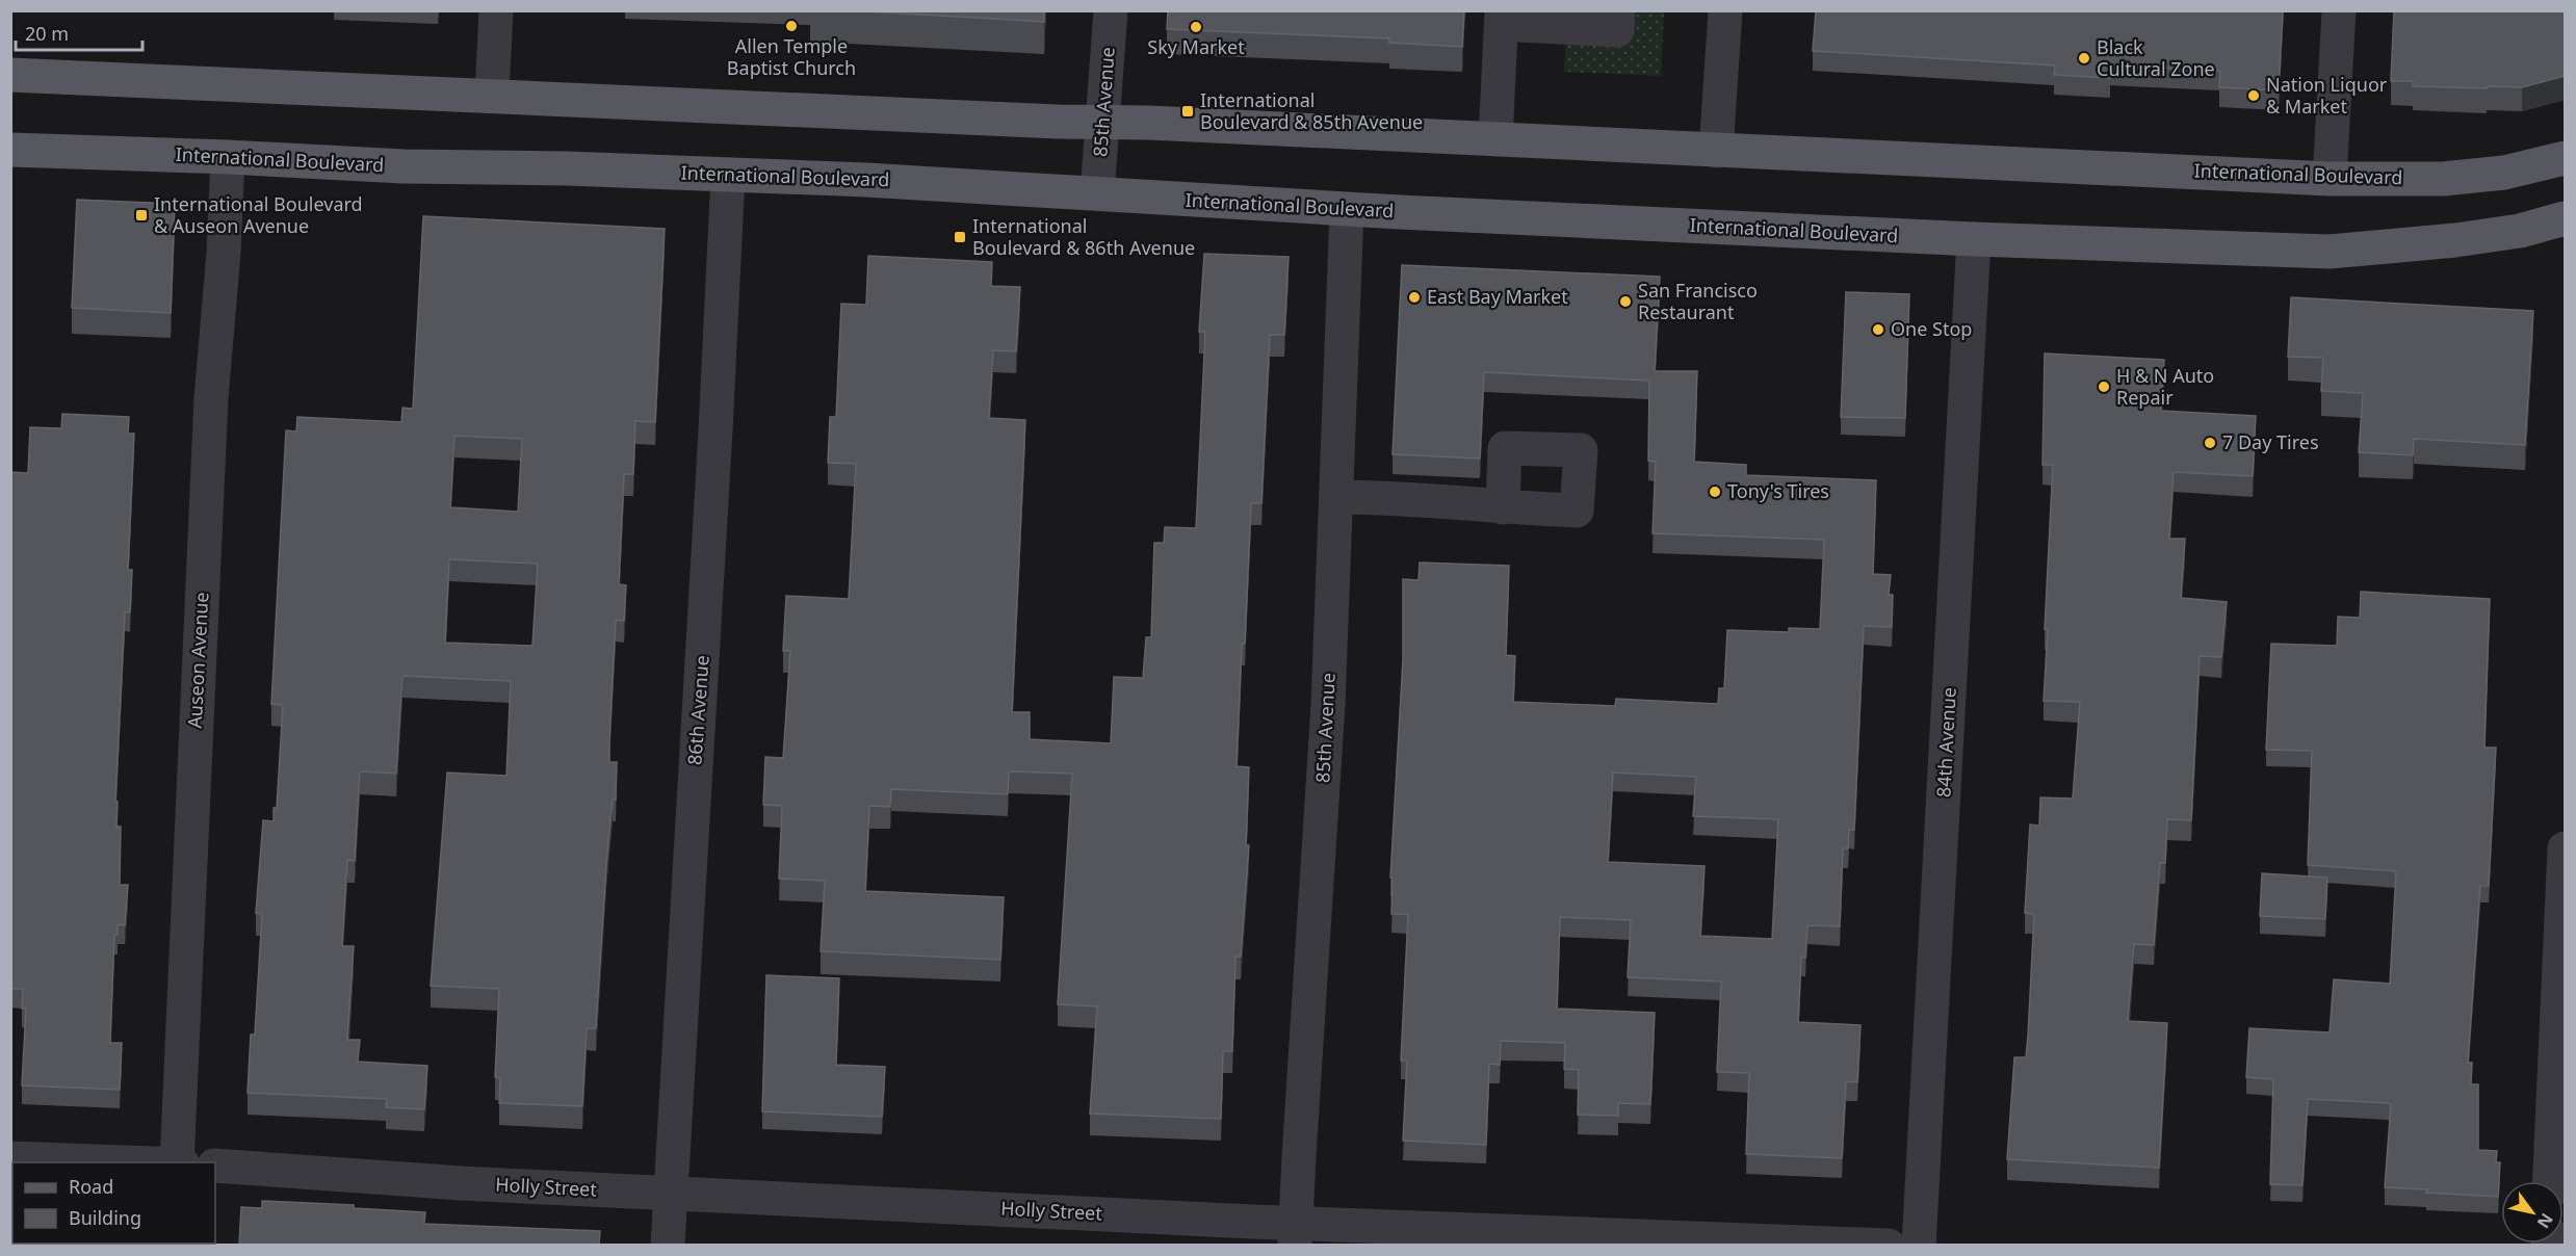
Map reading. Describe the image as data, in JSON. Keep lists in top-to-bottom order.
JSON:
{
  "streets": {
    "main road": ["International Boulevard"],
    "street": [
      "85th Avenue",
      "Auseon Avenue",
      "86th Avenue",
      "84th Avenue",
      "Holly Street"
    ]
  },
  "crossings": [
    ["85th Avenue", "International Boulevard"],
    ["85th Avenue", "Holly Street"],
    ["International Boulevard", "Auseon Avenue"],
    ["International Boulevard", "86th Avenue"],
    ["International Boulevard", "84th Avenue"],
    ["86th Avenue", "Holly Street"]
  ],
  "places": {
    "other": [
      "Allen Temple Baptist Church",
      "Sky Market",
      "Black Cultural Zone",
      "Nation Liquor & Market",
      "East Bay Market",
      "San Francisco Restaurant",
      "One Stop",
      "H & N Auto Repair",
      "7 Day Tires",
      "Tony's Tires"
    ],
    "transit": ["International Boulevard & 85th Avenue", "International Boulevard & Auseon Avenue", "International Boulevard & 86th Avenue"]
  },
  "legend": ["Road", "Building"],
  "scale_bar": "20 m",
  "north": "bottom right"
}
